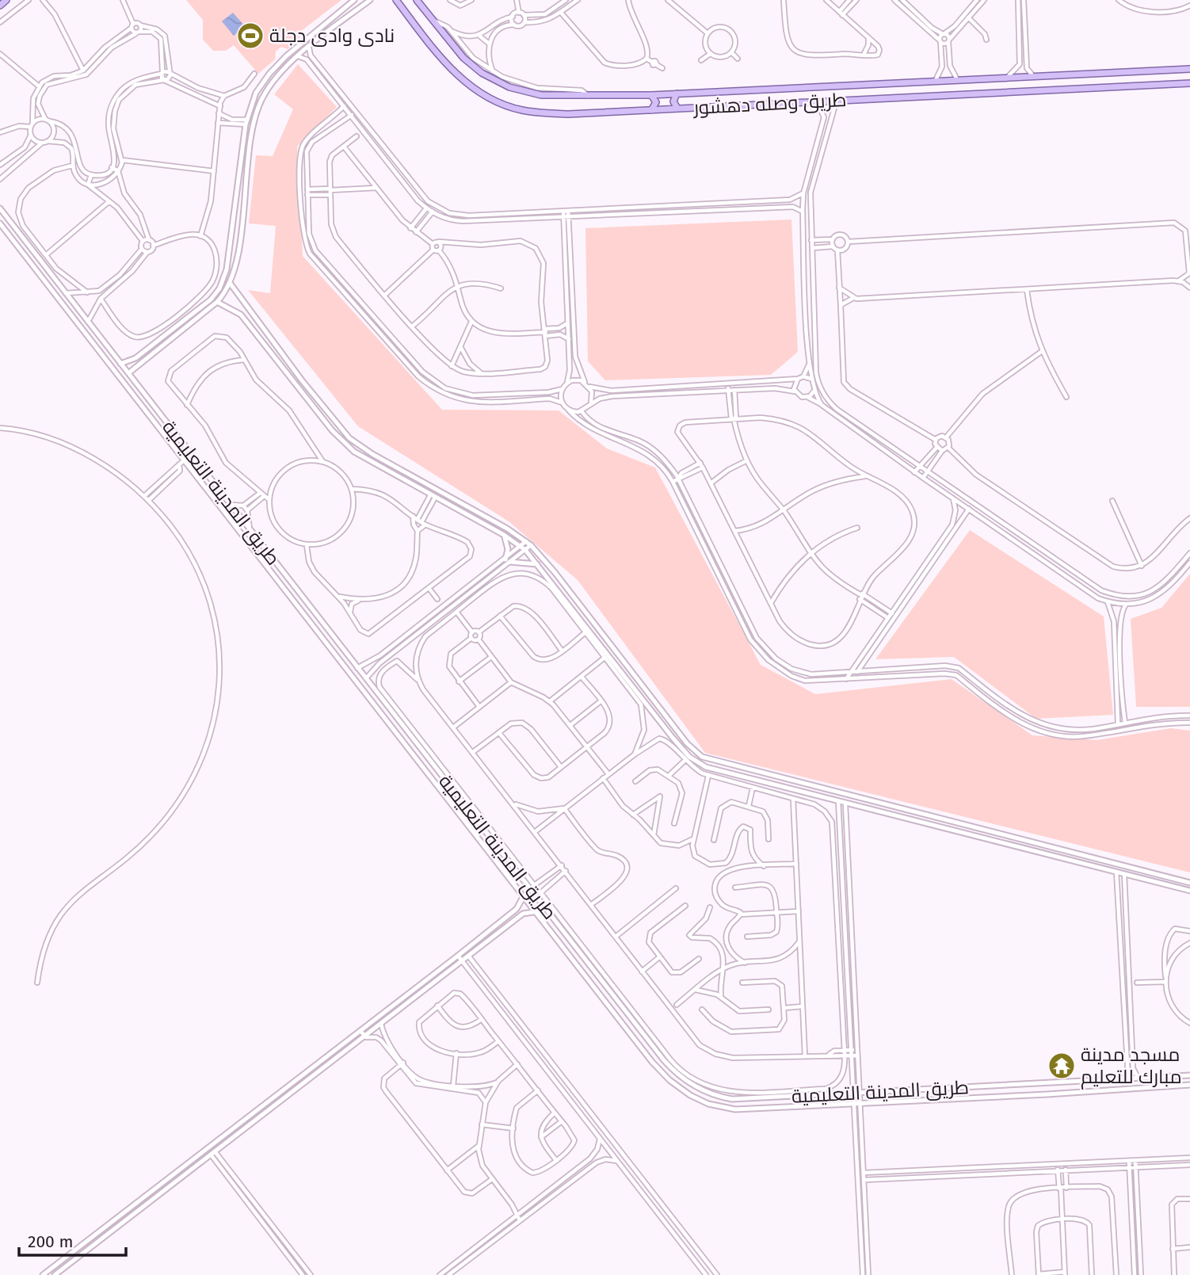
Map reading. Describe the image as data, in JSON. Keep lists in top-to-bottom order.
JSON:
{
  "streets": {
    "main road": ["طريق وصله دهشور"],
    "street": ["طريق المدينة التعليمية"]
  },
  "places": {
    "sports": ["نادى وادى دجلة"],
    "temple": ["مسجد مدينة مبارك للتعليم"]
  },
  "scale_bar": "200 m"
}
